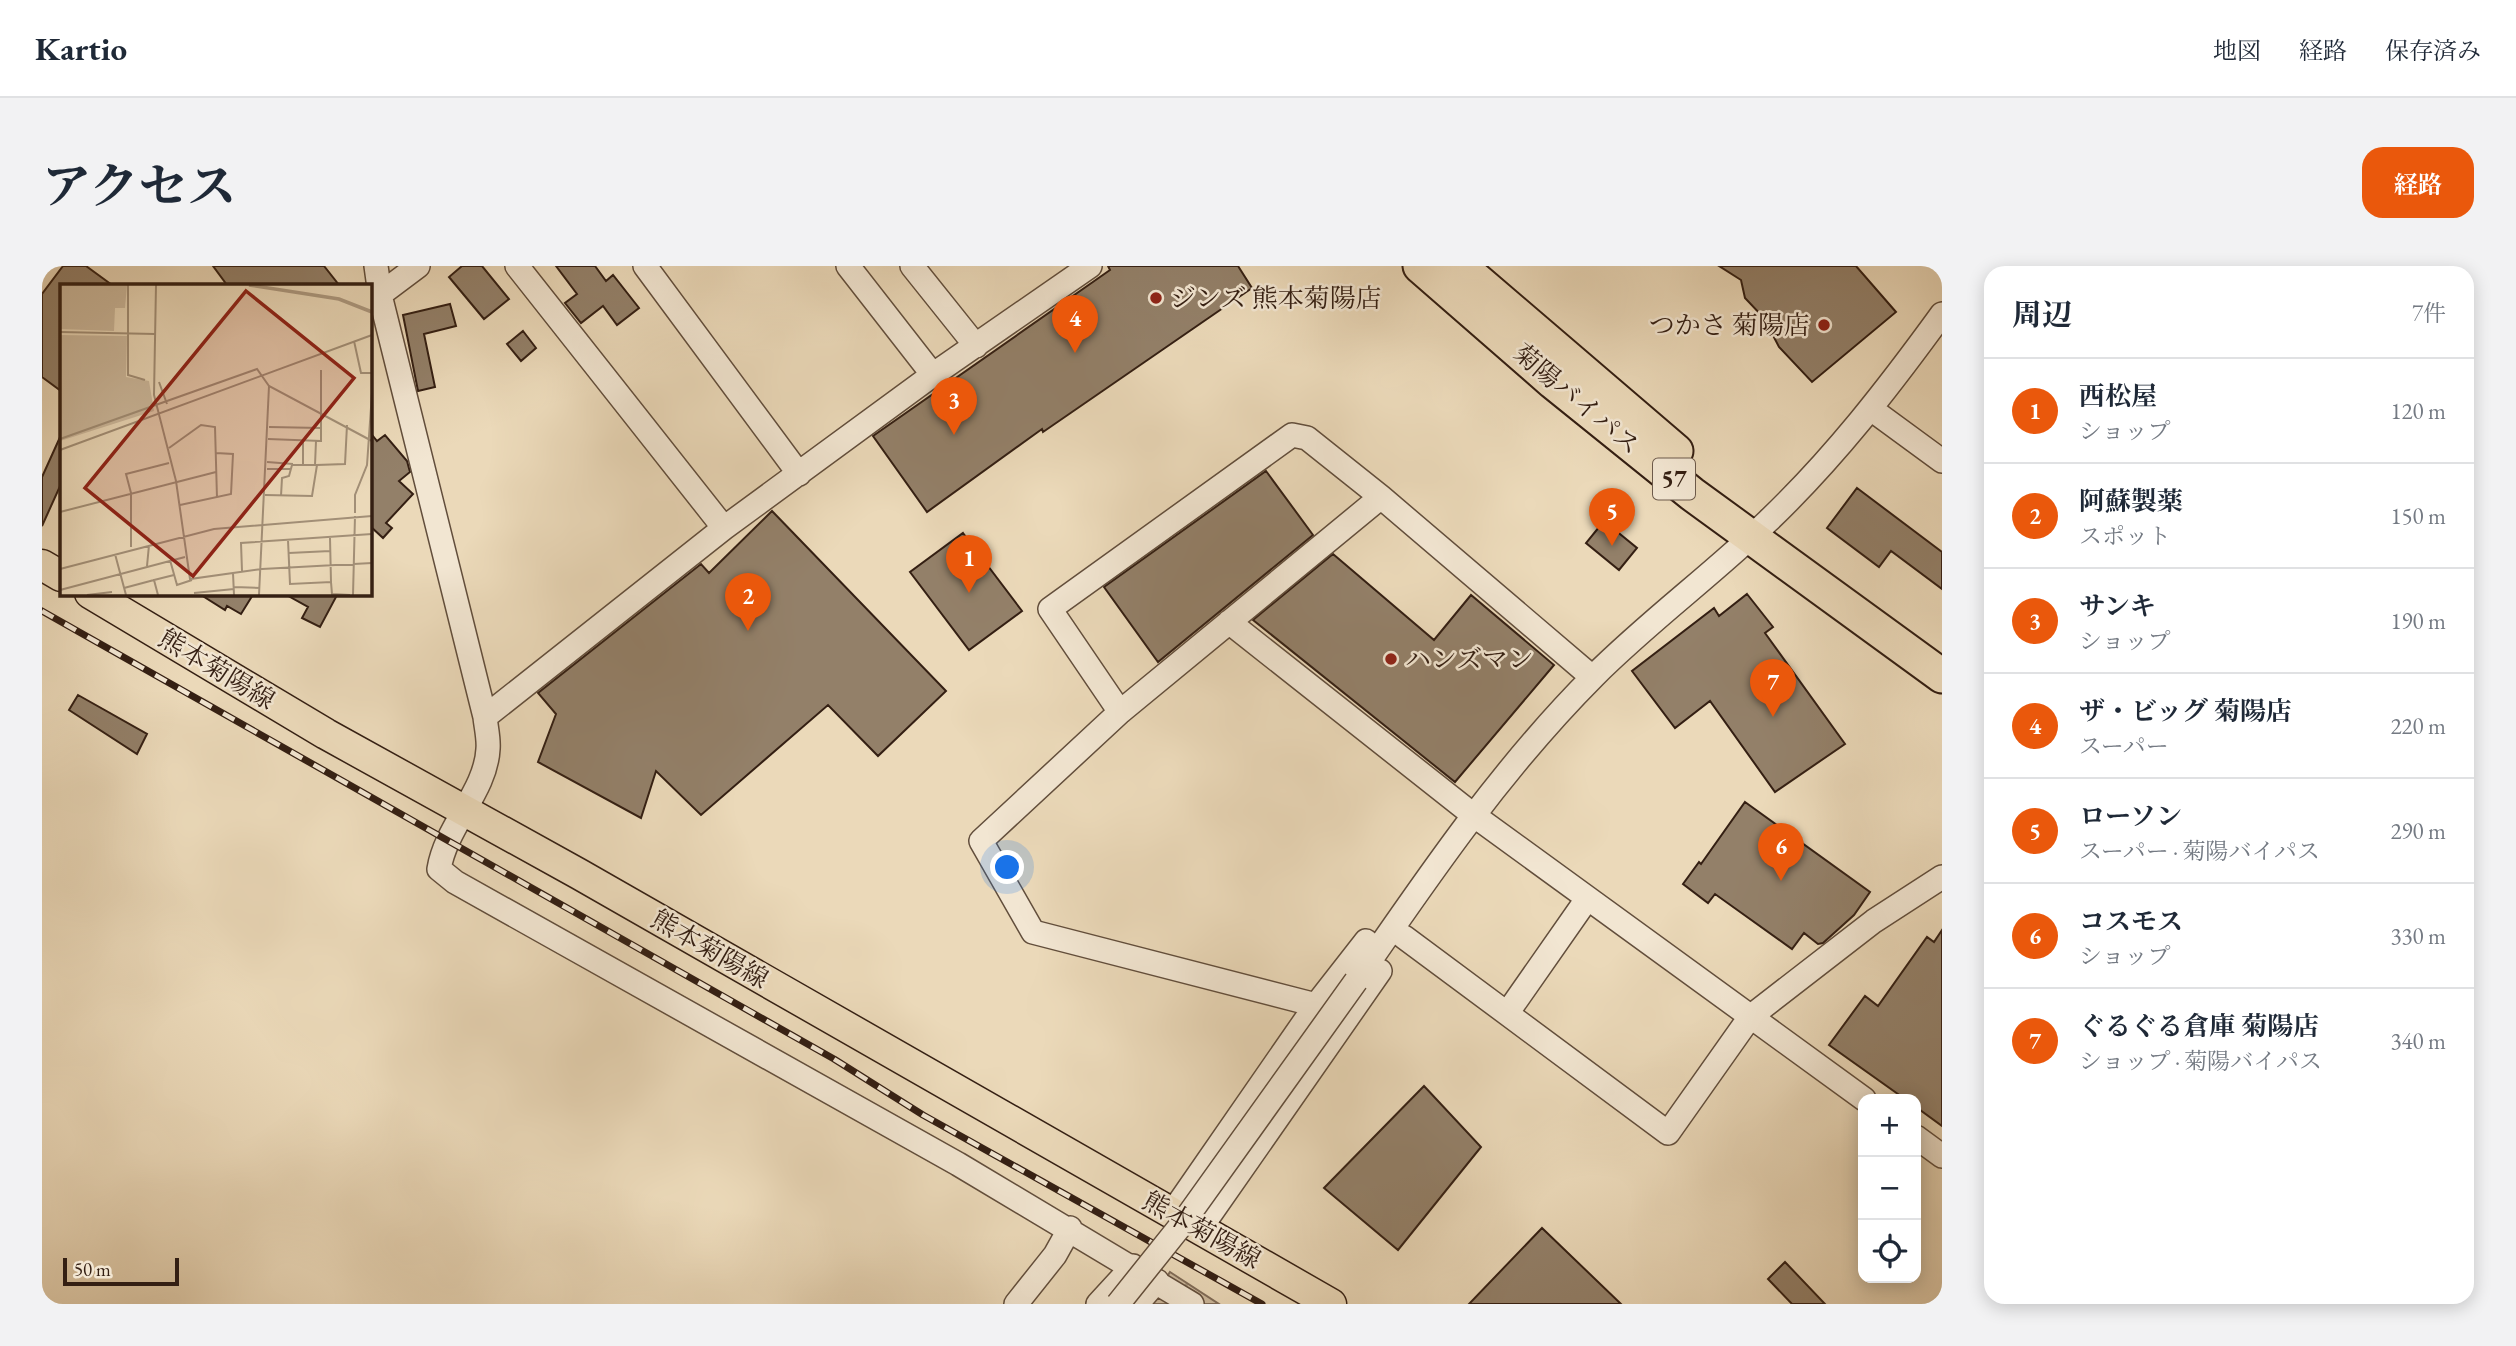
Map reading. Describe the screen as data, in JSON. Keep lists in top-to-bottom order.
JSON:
{
  "streets": {
    "highway": ["菊陽バイパス", "57"],
    "main road": ["熊本菊陽線"]
  },
  "places": ["ジンズ 熊本菊陽店", "つかさ 菊陽店", "ハンズマン"],
  "scale_bar": "50 m",
  "page": {
    "header": "Kartio",
    "nav": ["地図", "経路", "保存済み"],
    "title": "アクセス",
    "buttons": "経路",
    "heading": ["周辺", "7件"],
    "pins": [
      "4",
      "3",
      "5",
      "1",
      "2",
      "7",
      "6"
    ],
    "list": [
      {
        "mark": "1",
        "name": "西松屋",
        "note": "ショップ",
        "value": "120 m"
      },
      {
        "mark": "2",
        "name": "阿蘇製薬",
        "note": "スポット",
        "value": "150 m"
      },
      {
        "mark": "3",
        "name": "サンキ",
        "note": "ショップ",
        "value": "190 m"
      },
      {
        "mark": "4",
        "name": "ザ・ビッグ 菊陽店",
        "note": "スーパー",
        "value": "220 m"
      },
      {
        "mark": "5",
        "name": "ローソン",
        "note": "スーパー · 菊陽バイパス",
        "value": "290 m"
      },
      {
        "mark": "6",
        "name": "コスモス",
        "note": "ショップ",
        "value": "330 m"
      },
      {
        "mark": "7",
        "name": "ぐるぐる倉庫 菊陽店",
        "note": "ショップ · 菊陽バイパス",
        "value": "340 m"
      }
    ],
    "map_buttons": ["+", "−"],
    "scale": "50 m"
  }
}
